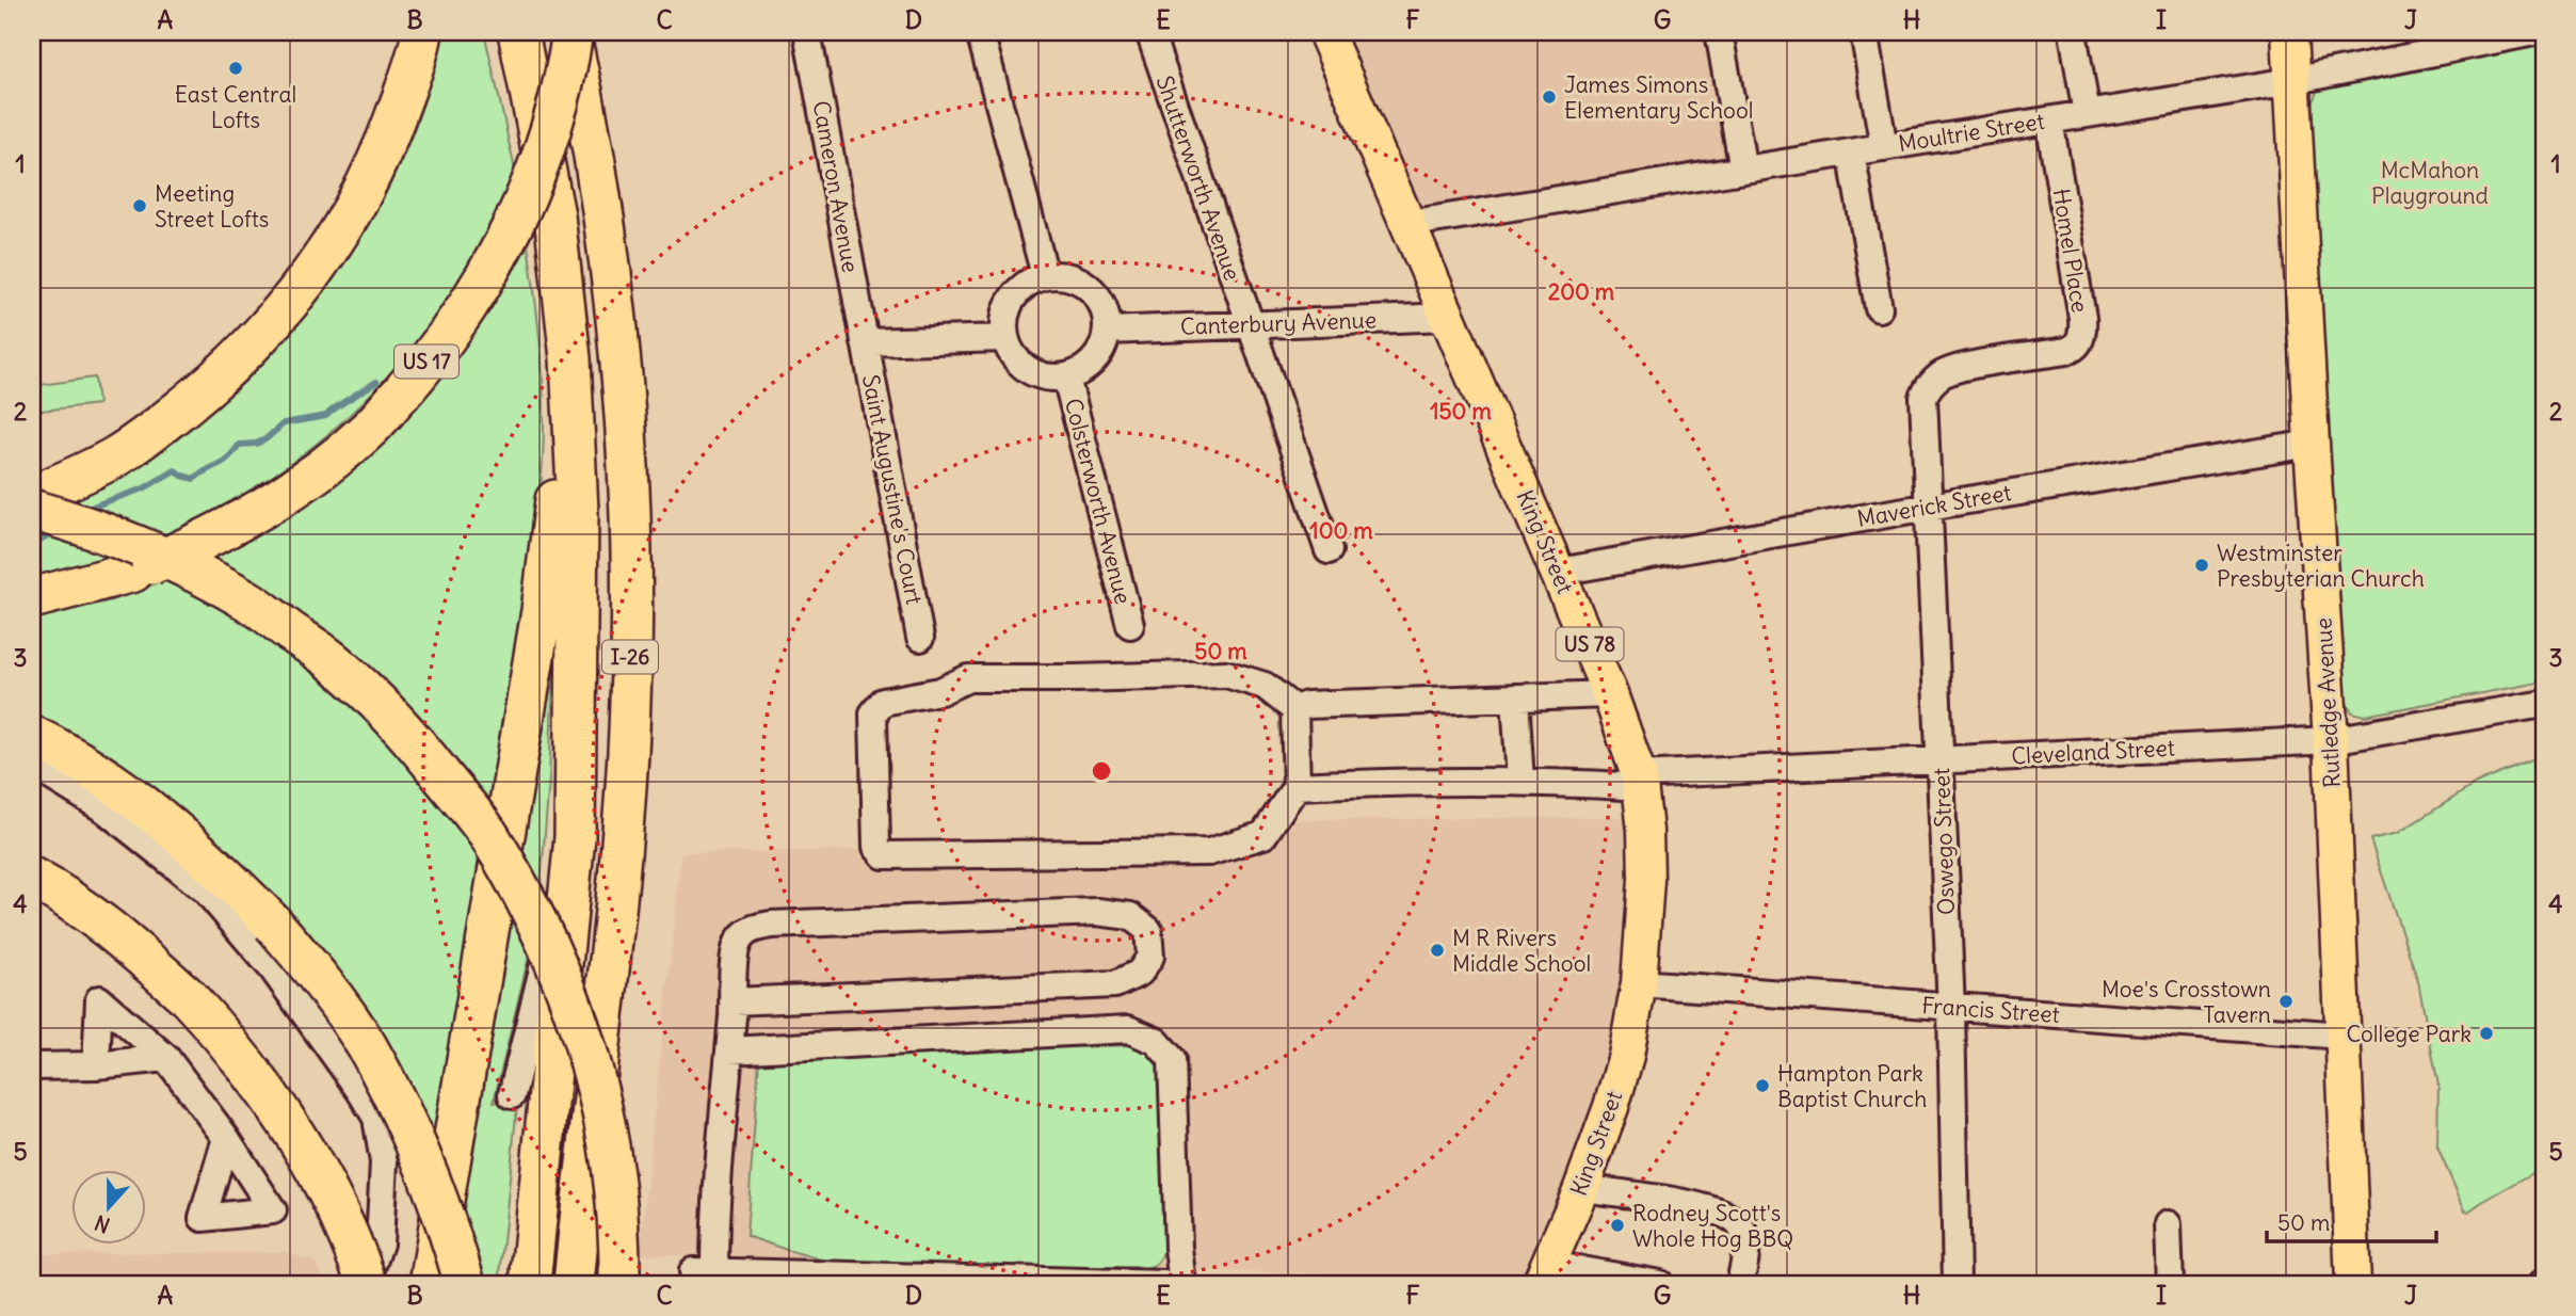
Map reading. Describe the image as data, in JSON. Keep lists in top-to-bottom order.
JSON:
{
  "streets": {
    "highway": ["US 17", "I-26"],
    "main road": ["King Street", "US 78", "Rutledge Avenue"],
    "street": [
      "Moultrie Street",
      "Shutterworth Avenue",
      "Cameron Avenue",
      "Homel Place",
      "Canterbury Avenue",
      "Saint Augustine's Court",
      "Colsterworth Avenue",
      "Maverick Street",
      "Cleveland Street",
      "Oswego Street",
      "Francis Street"
    ]
  },
  "crossings": [
    ["Moultrie Street", "Homel Place"],
    ["Moultrie Street", "King Street"],
    ["Moultrie Street", "Rutledge Avenue"],
    ["Shutterworth Avenue", "Canterbury Avenue"],
    ["Cameron Avenue", "Saint Augustine's Court"],
    ["Homel Place", "Oswego Street"],
    ["Canterbury Avenue", "Colsterworth Avenue"],
    ["Canterbury Avenue", "King Street"],
    ["US 17", "I-26"],
    ["Maverick Street", "King Street"],
    ["Maverick Street", "Rutledge Avenue"],
    ["Maverick Street", "Oswego Street"],
    ["King Street", "Cleveland Street"],
    ["King Street", "Francis Street"],
    ["Rutledge Avenue", "Cleveland Street"],
    ["Rutledge Avenue", "Francis Street"],
    ["Cleveland Street", "Oswego Street"],
    ["Oswego Street", "Francis Street"]
  ],
  "parks": ["McMahon Playground"],
  "places": [
    "East Central Lofts",
    "James Simons Elementary School",
    "Meeting Street Lofts",
    "Westminster Presbyterian Church",
    "M R Rivers Middle School",
    "Moe's Crosstown Tavern",
    "College Park",
    "Hampton Park Baptist Church",
    "Rodney Scott's Whole Hog BBQ"
  ],
  "scale_bar": "50 m",
  "north": "bottom",
  "grid": {
    "columns": [
      "A",
      "B",
      "C",
      "D",
      "E",
      "F",
      "G",
      "H",
      "I",
      "J"
    ],
    "rows": [
      "1",
      "2",
      "3",
      "4",
      "5"
    ]
  },
  "rings": [
    "200 m",
    "150 m",
    "100 m",
    "50 m"
  ]
}
